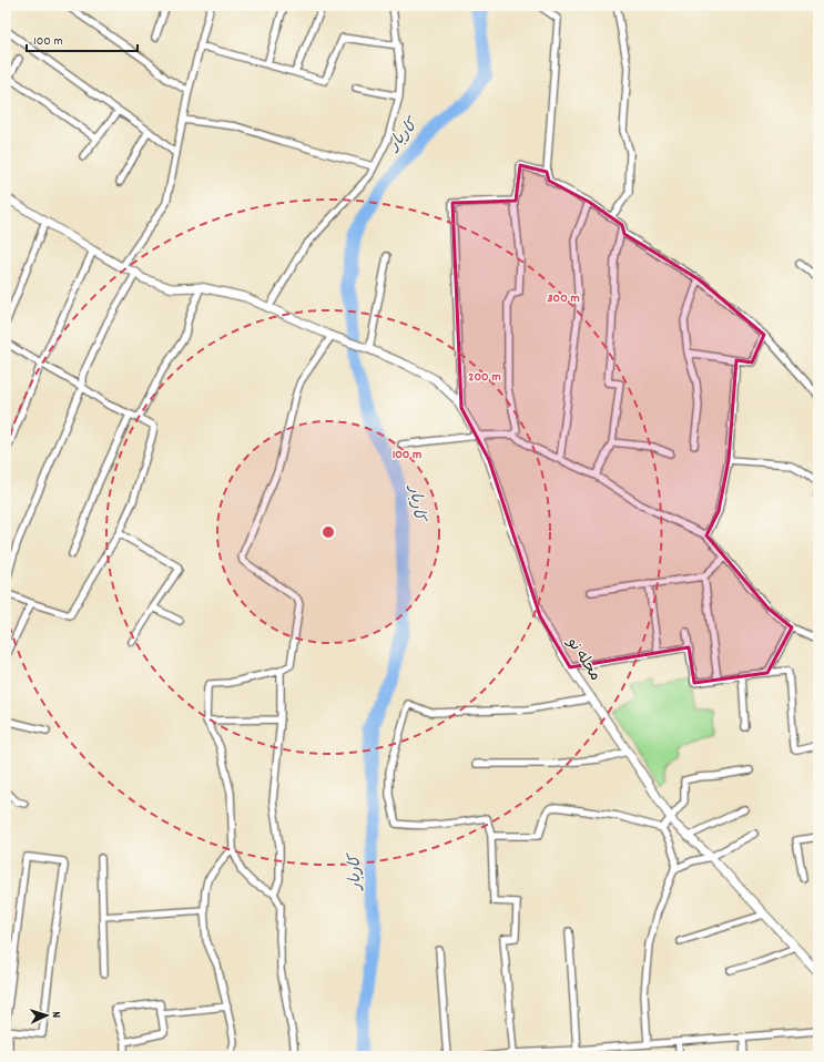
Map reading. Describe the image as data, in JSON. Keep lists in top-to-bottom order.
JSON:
{
  "streets": {
    "street": ["محله نو"]
  },
  "water": ["کاربار"],
  "scale_bar": "100 m",
  "north": "right",
  "rings": ["300 m", "200 m", "100 m"]
}
